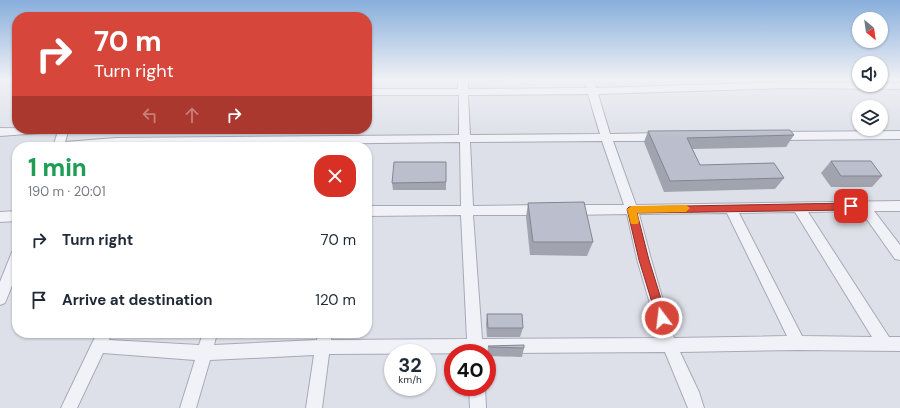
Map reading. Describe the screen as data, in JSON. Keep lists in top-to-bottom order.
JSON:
{
  "north": "bottom right",
  "page": {
    "turn": ["70 m", "Turn right"],
    "heading": ["1 min", "190 m · 20:01"],
    "list": [
      {
        "name": "Turn right",
        "value": "70 m"
      },
      {
        "name": "Arrive at destination",
        "value": "120 m"
      }
    ],
    "speed": "32 km/h",
    "limit": "40"
  }
}
